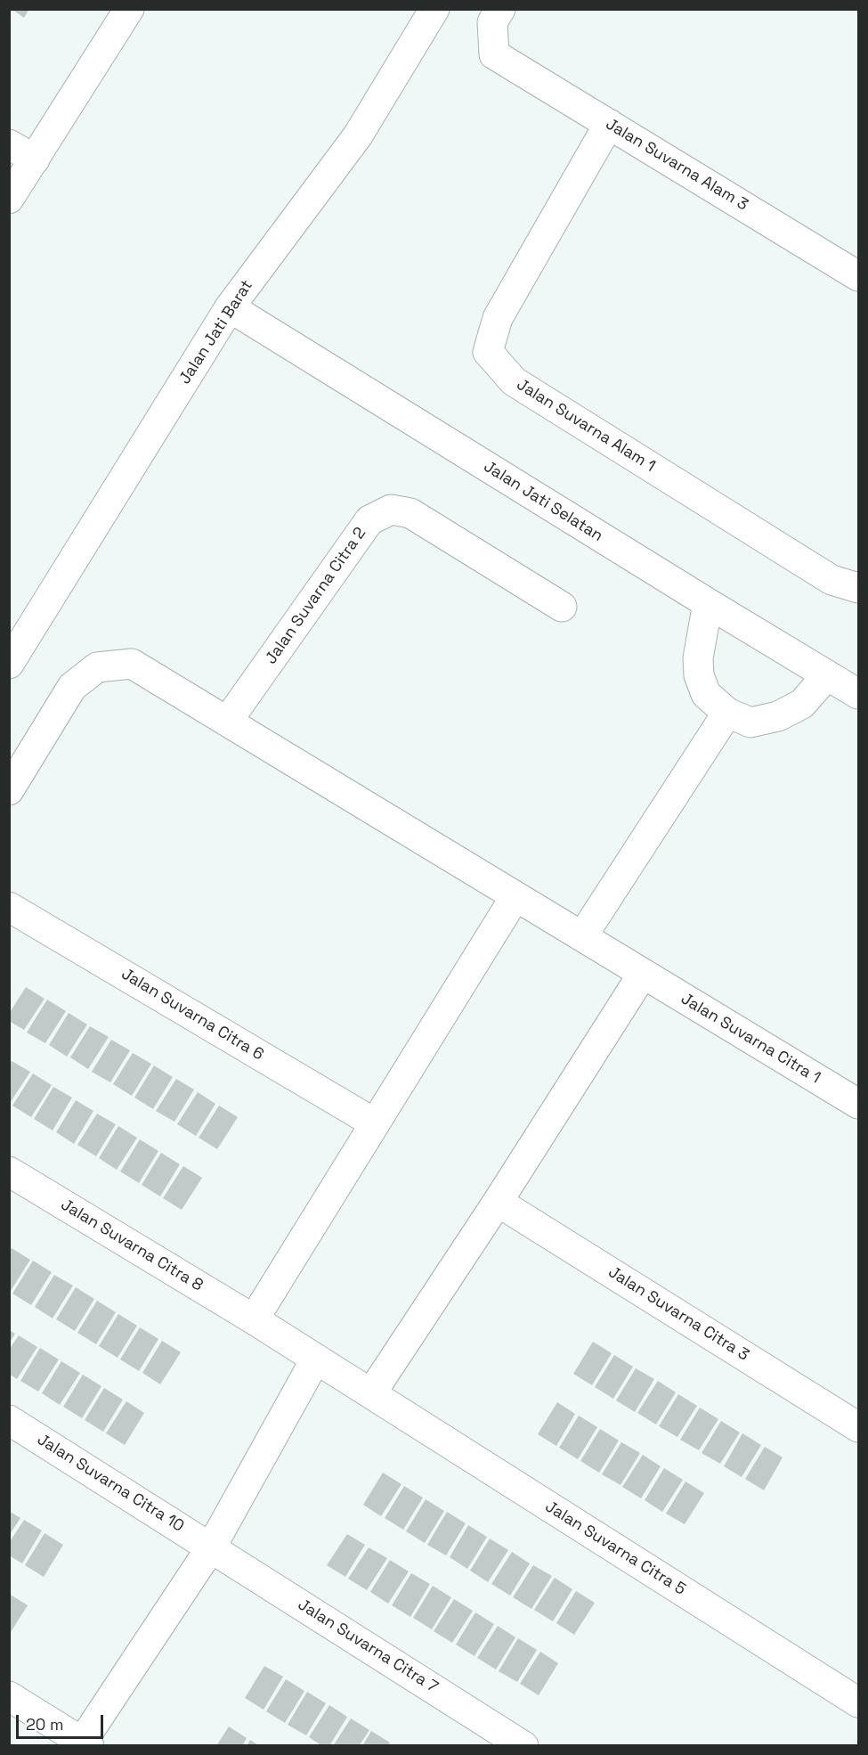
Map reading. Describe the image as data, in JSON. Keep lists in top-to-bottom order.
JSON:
{
  "streets": {
    "street": [
      "Jalan Suvarna Alam 3",
      "Jalan Jati Barat",
      "Jalan Suvarna Alam 1",
      "Jalan Jati Selatan",
      "Jalan Suvarna Citra 2",
      "Jalan Suvarna Citra 6",
      "Jalan Suvarna Citra 1",
      "Jalan Suvarna Citra 8",
      "Jalan Suvarna Citra 3",
      "Jalan Suvarna Citra 10",
      "Jalan Suvarna Citra 5",
      "Jalan Suvarna Citra 7"
    ]
  },
  "crossings": [
    ["Jalan Suvarna Alam 3", "Jalan Suvarna Alam 1"],
    ["Jalan Jati Barat", "Jalan Jati Selatan"],
    ["Jalan Suvarna Citra 8", "Jalan Suvarna Citra 5"],
    ["Jalan Suvarna Citra 10", "Jalan Suvarna Citra 7"]
  ],
  "scale_bar": "20 m"
}
